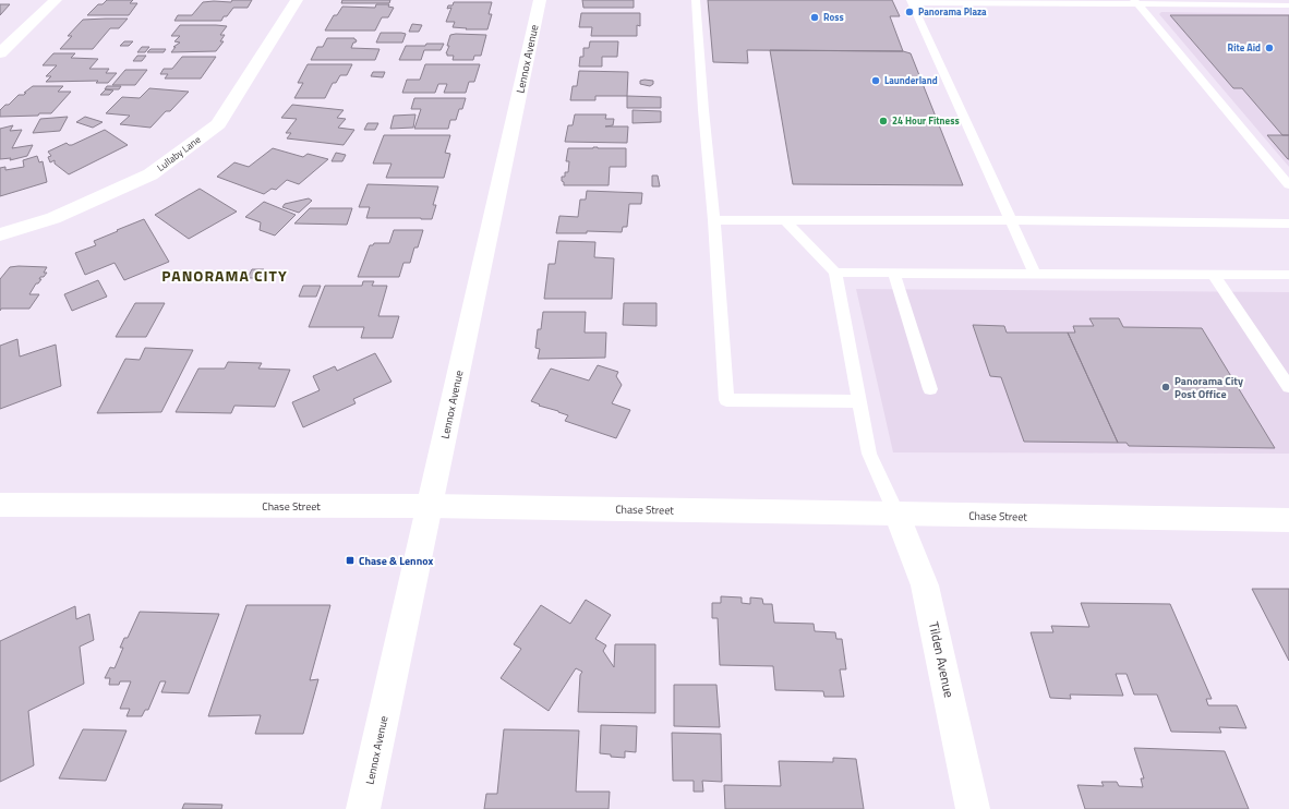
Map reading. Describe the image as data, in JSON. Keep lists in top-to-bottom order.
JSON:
{
  "streets": {
    "street": [
      "Lennox Avenue",
      "Lullaby Lane",
      "Chase Street",
      "Tilden Avenue"
    ]
  },
  "crossings": [
    ["Lennox Avenue", "Chase Street"],
    ["Chase Street", "Tilden Avenue"]
  ],
  "districts": ["PANORAMA CITY"],
  "places": {
    "other": [
      "Panorama Plaza",
      "Ross",
      "Rite Aid",
      "Launderland",
      "24 Hour Fitness",
      "Panorama City Post Office"
    ],
    "transit": ["Chase & Lennox"]
  }
}
